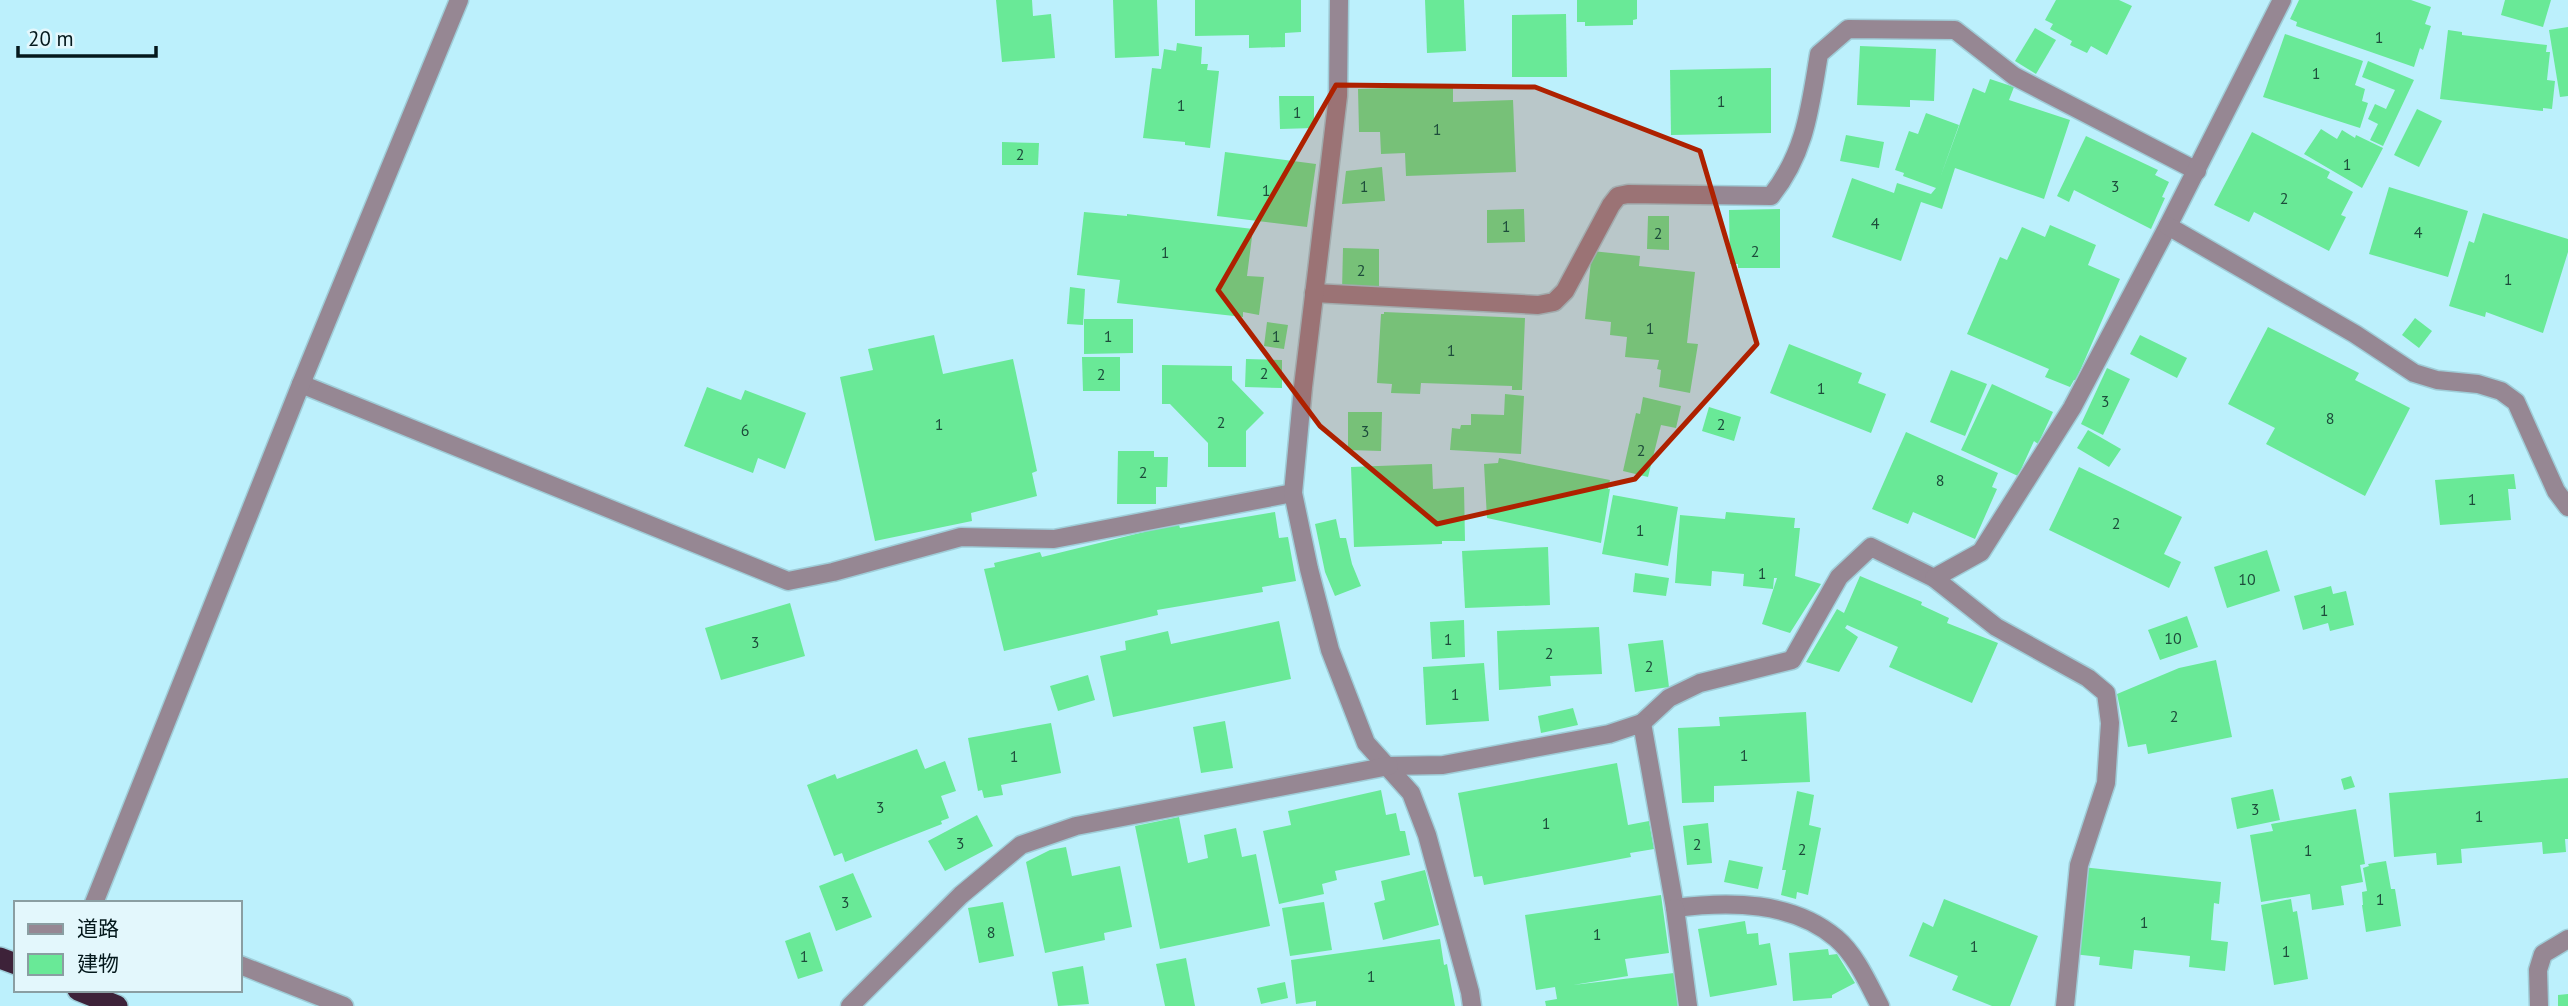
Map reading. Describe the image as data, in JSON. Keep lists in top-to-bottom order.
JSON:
{
  "house_numbers": [
    "1",
    "1",
    "1",
    "1",
    "1",
    "1",
    "2",
    "1",
    "1",
    "3",
    "1",
    "2",
    "4",
    "1",
    "4",
    "2",
    "2",
    "1",
    "2",
    "1",
    "1",
    "1",
    "1",
    "1",
    "2",
    "2",
    "1",
    "3",
    "8",
    "2",
    "1",
    "2",
    "6",
    "3",
    "2",
    "2",
    "8",
    "1",
    "2",
    "1",
    "1",
    "10",
    "1",
    "10",
    "1",
    "3",
    "2",
    "2",
    "1",
    "2",
    "1",
    "1",
    "3",
    "3",
    "1",
    "1",
    "3",
    "2",
    "2",
    "1",
    "1",
    "3",
    "1",
    "8",
    "1",
    "1",
    "1",
    "1",
    "1"
  ],
  "legend": ["道路", "建物"],
  "scale_bar": "20 m"
}
